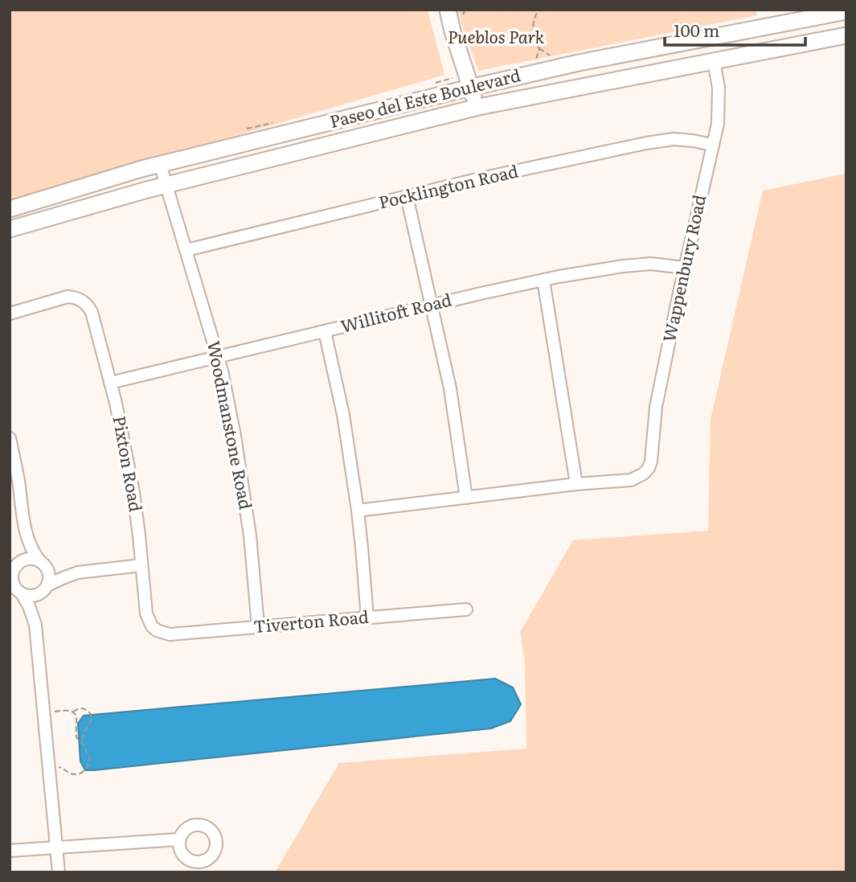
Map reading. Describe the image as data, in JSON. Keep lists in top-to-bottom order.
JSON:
{
  "streets": {
    "main road": ["Paseo del Este Boulevard"],
    "street": [
      "Pocklington Road",
      "Wappenbury Road",
      "Willitoft Road",
      "Woodmanstone Road",
      "Pixton Road",
      "Tiverton Road"
    ]
  },
  "crossings": [
    ["Paseo del Este Boulevard", "Wappenbury Road"],
    ["Paseo del Este Boulevard", "Woodmanstone Road"],
    ["Pocklington Road", "Wappenbury Road"],
    ["Pocklington Road", "Woodmanstone Road"],
    ["Wappenbury Road", "Willitoft Road"],
    ["Willitoft Road", "Woodmanstone Road"],
    ["Willitoft Road", "Pixton Road"],
    ["Woodmanstone Road", "Tiverton Road"],
    ["Pixton Road", "Tiverton Road"]
  ],
  "parks": ["Pueblos Park"],
  "scale_bar": "100 m"
}
